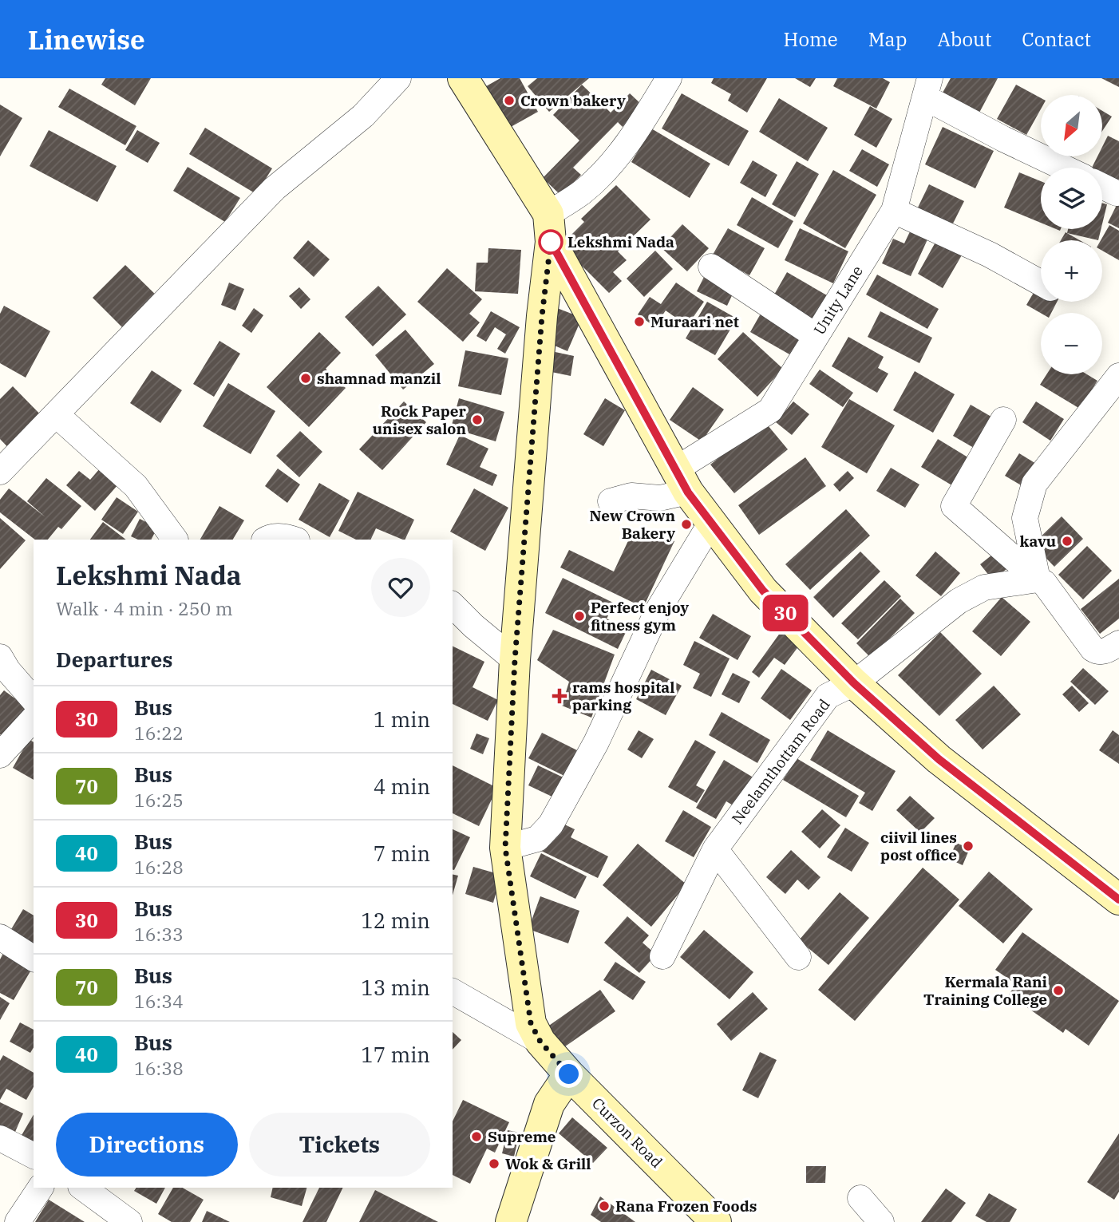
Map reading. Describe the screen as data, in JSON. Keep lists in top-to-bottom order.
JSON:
{
  "streets": {
    "main road": ["Curzon Road"],
    "street": ["Unity Lane", "Neelamthottam Road"]
  },
  "places": {
    "other": [
      "Crown bakery",
      "Lekshmi Nada",
      "Muraari net",
      "shamnad manzil",
      "Rock Paper unisex salon",
      "New Crown Bakery",
      "kavu",
      "Perfect enjoy fitness gym",
      "ciivil lines post office",
      "Kermala Rani Training College",
      "Supreme",
      "Wok & Grill",
      "Rana Frozen Foods"
    ],
    "health": ["rams hospital parking"]
  },
  "lines": ["bus line 30"],
  "north": "bottom left",
  "page": {
    "header": "Linewise",
    "nav": [
      "Home",
      "Map",
      "About",
      "Contact"
    ],
    "on_map": "30",
    "map_buttons": ["+", "−"],
    "heading": [
      ["Lekshmi Nada", "Walk · 4 min · 250 m"],
      "Departures"
    ],
    "list": [
      {
        "mark": "30",
        "name": "Bus",
        "note": "16:22",
        "value": "1 min"
      },
      {
        "mark": "70",
        "name": "Bus",
        "note": "16:25",
        "value": "4 min"
      },
      {
        "mark": "40",
        "name": "Bus",
        "note": "16:28",
        "value": "7 min"
      },
      {
        "mark": "30",
        "name": "Bus",
        "note": "16:33",
        "value": "12 min"
      },
      {
        "mark": "70",
        "name": "Bus",
        "note": "16:34",
        "value": "13 min"
      },
      {
        "mark": "40",
        "name": "Bus",
        "note": "16:38",
        "value": "17 min"
      }
    ],
    "buttons": ["Directions", "Tickets"]
  }
}
